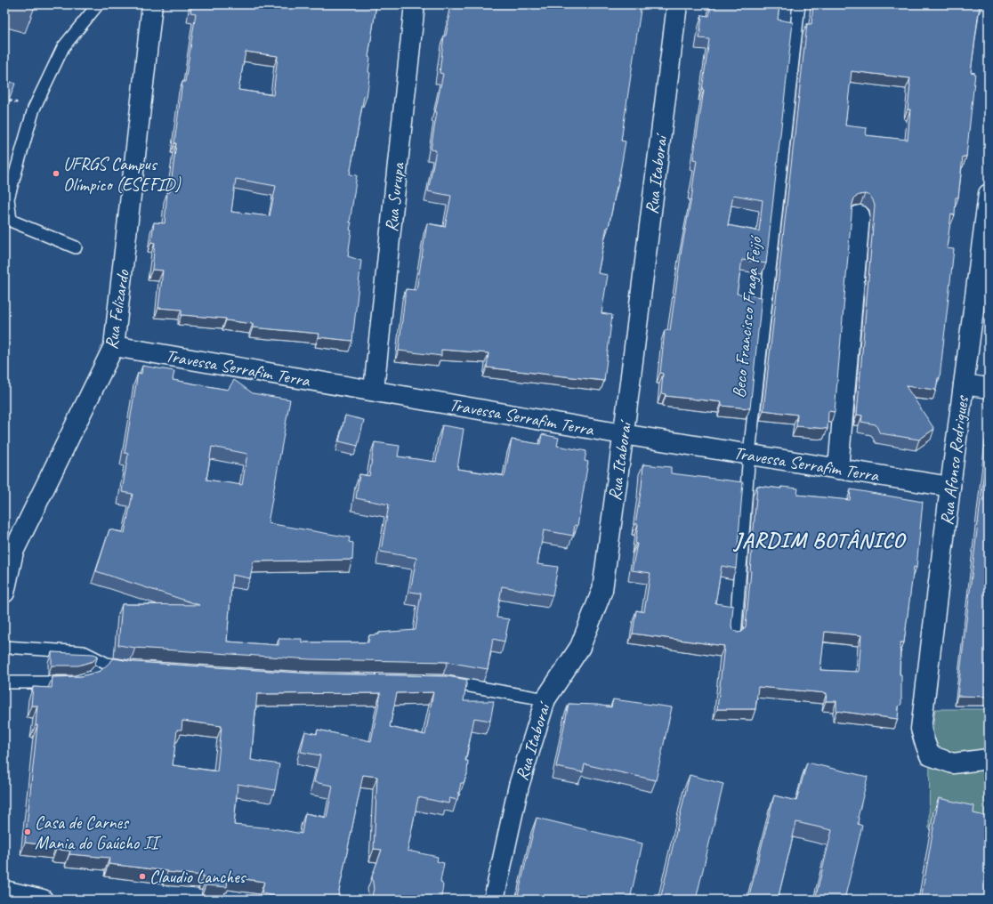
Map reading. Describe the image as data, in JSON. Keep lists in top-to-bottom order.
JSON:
{
  "streets": {
    "street": [
      "Rua Itaboraí",
      "Rua Surupa",
      "Rua Felizardo",
      "Travessa Serrafim Terra",
      "Rua Afonso Rodrigues"
    ],
    "lane": ["Beco Francisco Fraga Feijó"]
  },
  "crossings": [
    ["Rua Itaboraí", "Travessa Serrafim Terra"],
    ["Rua Surupa", "Travessa Serrafim Terra"],
    ["Rua Felizardo", "Travessa Serrafim Terra"],
    ["Beco Francisco Fraga Feijó", "Travessa Serrafim Terra"],
    ["Travessa Serrafim Terra", "Rua Afonso Rodrigues"]
  ],
  "districts": ["JARDIM BOTÂNICO"],
  "places": ["UFRGS Campus Olímpico (ESEFID)", "Casa de Carnes Mania do Gaúcho II", "Claudio Lanches"]
}
